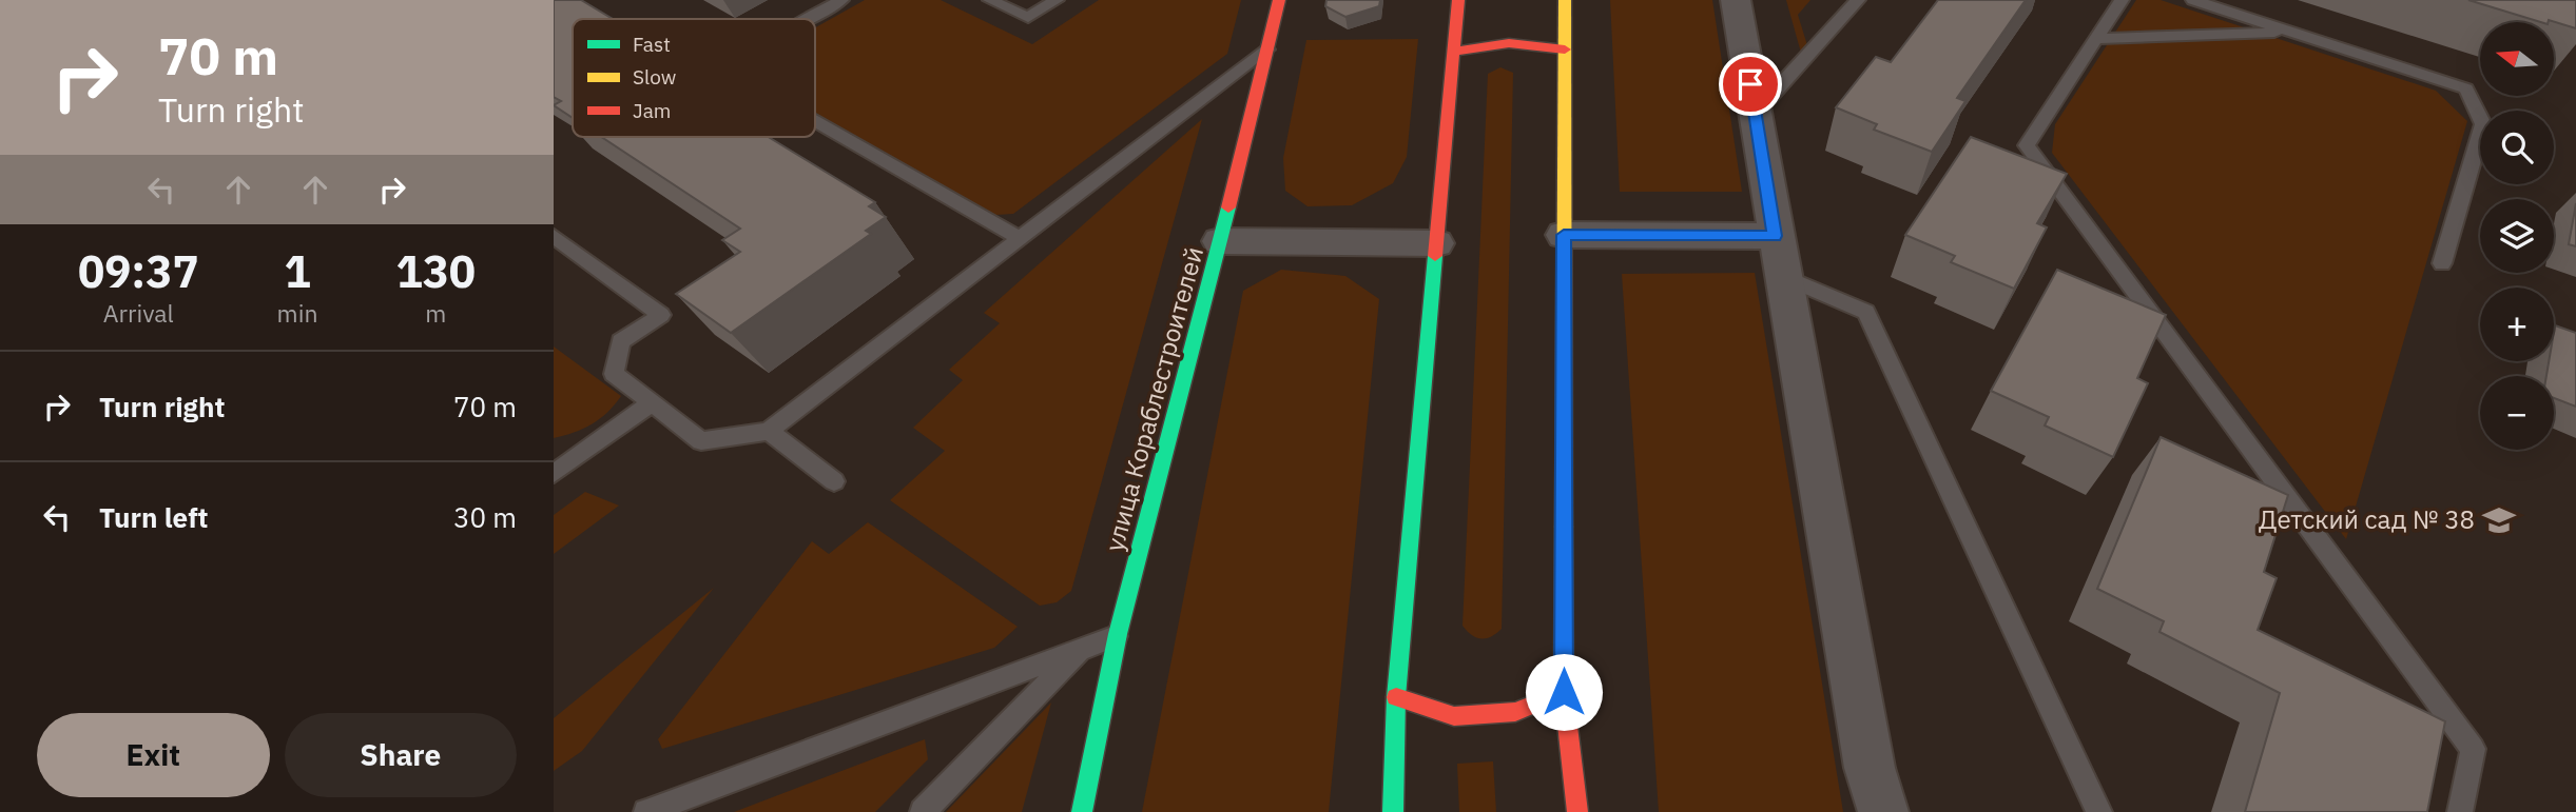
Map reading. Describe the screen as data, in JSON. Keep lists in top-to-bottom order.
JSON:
{
  "streets": {
    "main road": ["улица Кораблестроителей"]
  },
  "places": {
    "school or university": ["Детский сад № 38"]
  },
  "legend": ["Fast", "Slow", "Jam"],
  "north": "left",
  "page": {
    "turn": ["70 m", "Turn right"],
    "map_buttons": ["+", "−"],
    "eta": [
      "09:37",
      "Arrival",
      "1",
      "min",
      "130",
      "m"
    ],
    "list": [
      {
        "name": "Turn right",
        "value": "70 m"
      },
      {
        "name": "Turn left",
        "value": "30 m"
      }
    ],
    "buttons": ["Exit", "Share"]
  }
}
